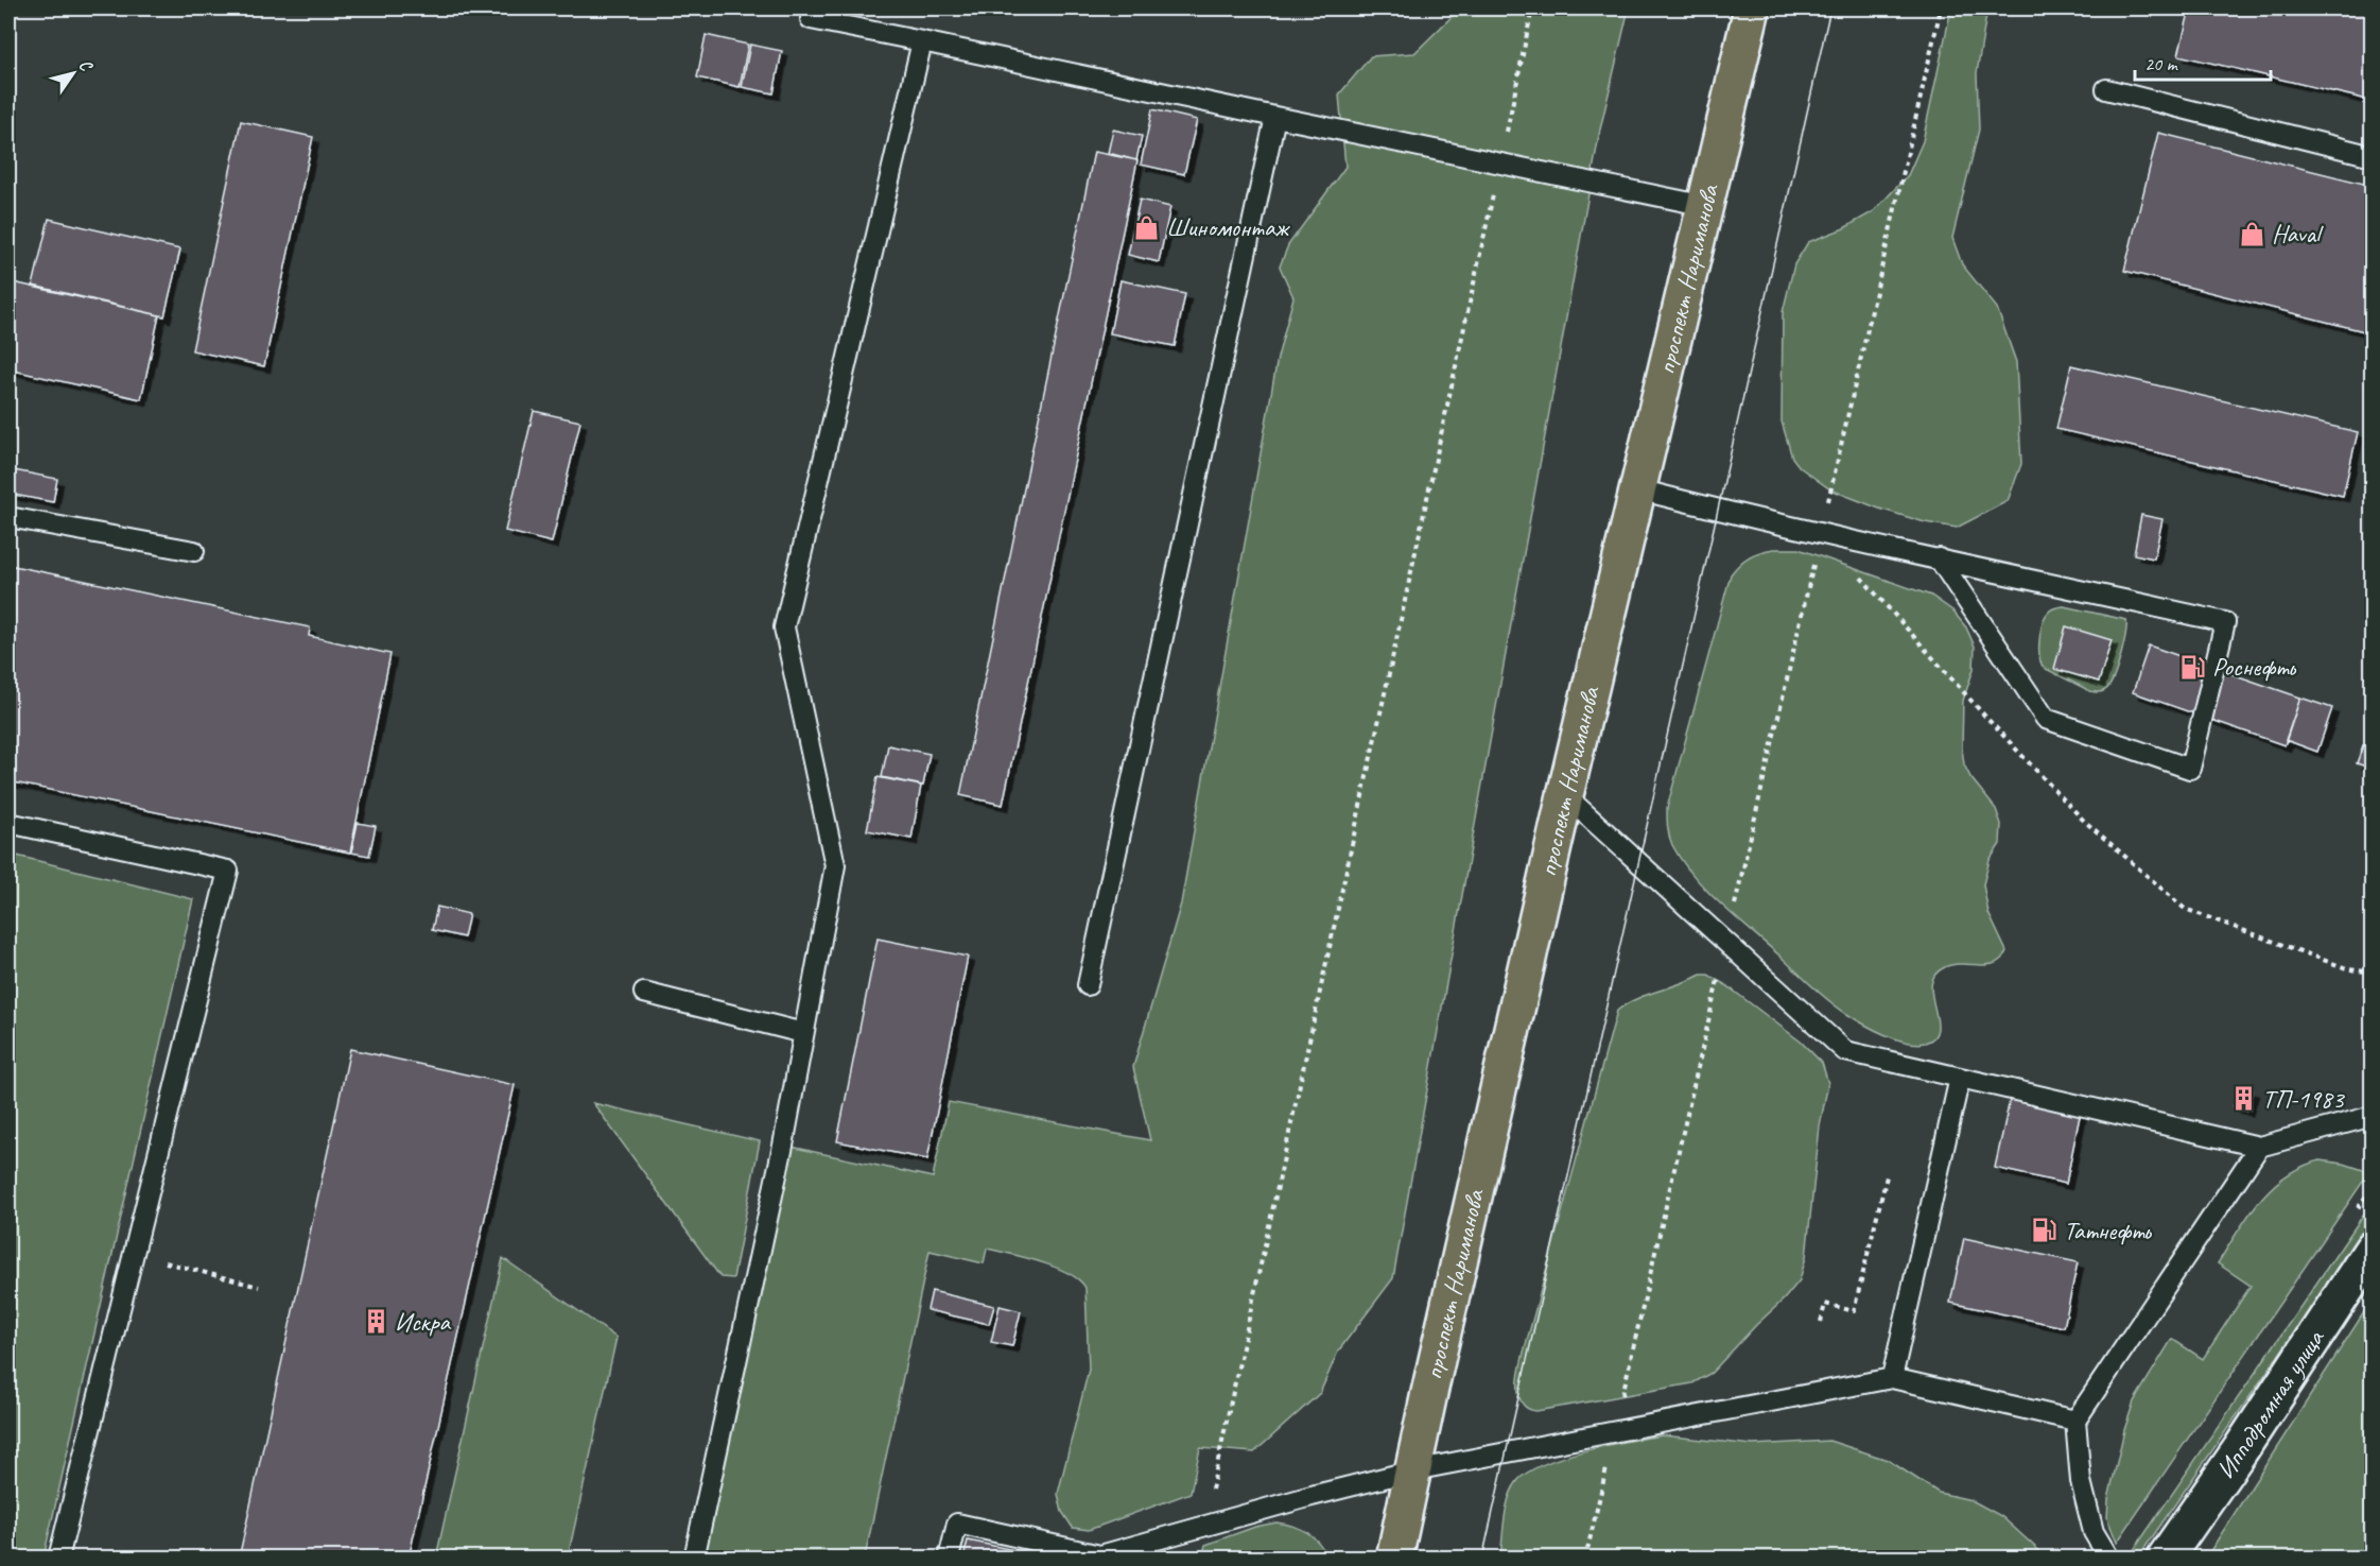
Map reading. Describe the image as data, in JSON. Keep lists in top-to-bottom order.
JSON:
{
  "streets": {
    "main road": ["проспект Нариманова"],
    "street": ["Ипподромная улица"]
  },
  "places": {
    "shop": ["Шиномонтаж", "Haval"],
    "fuel station": ["Роснефть", "Татнефть"],
    "building": ["ТП-1983", "Искра"]
  },
  "scale_bar": "20 m",
  "north": "top right"
}
